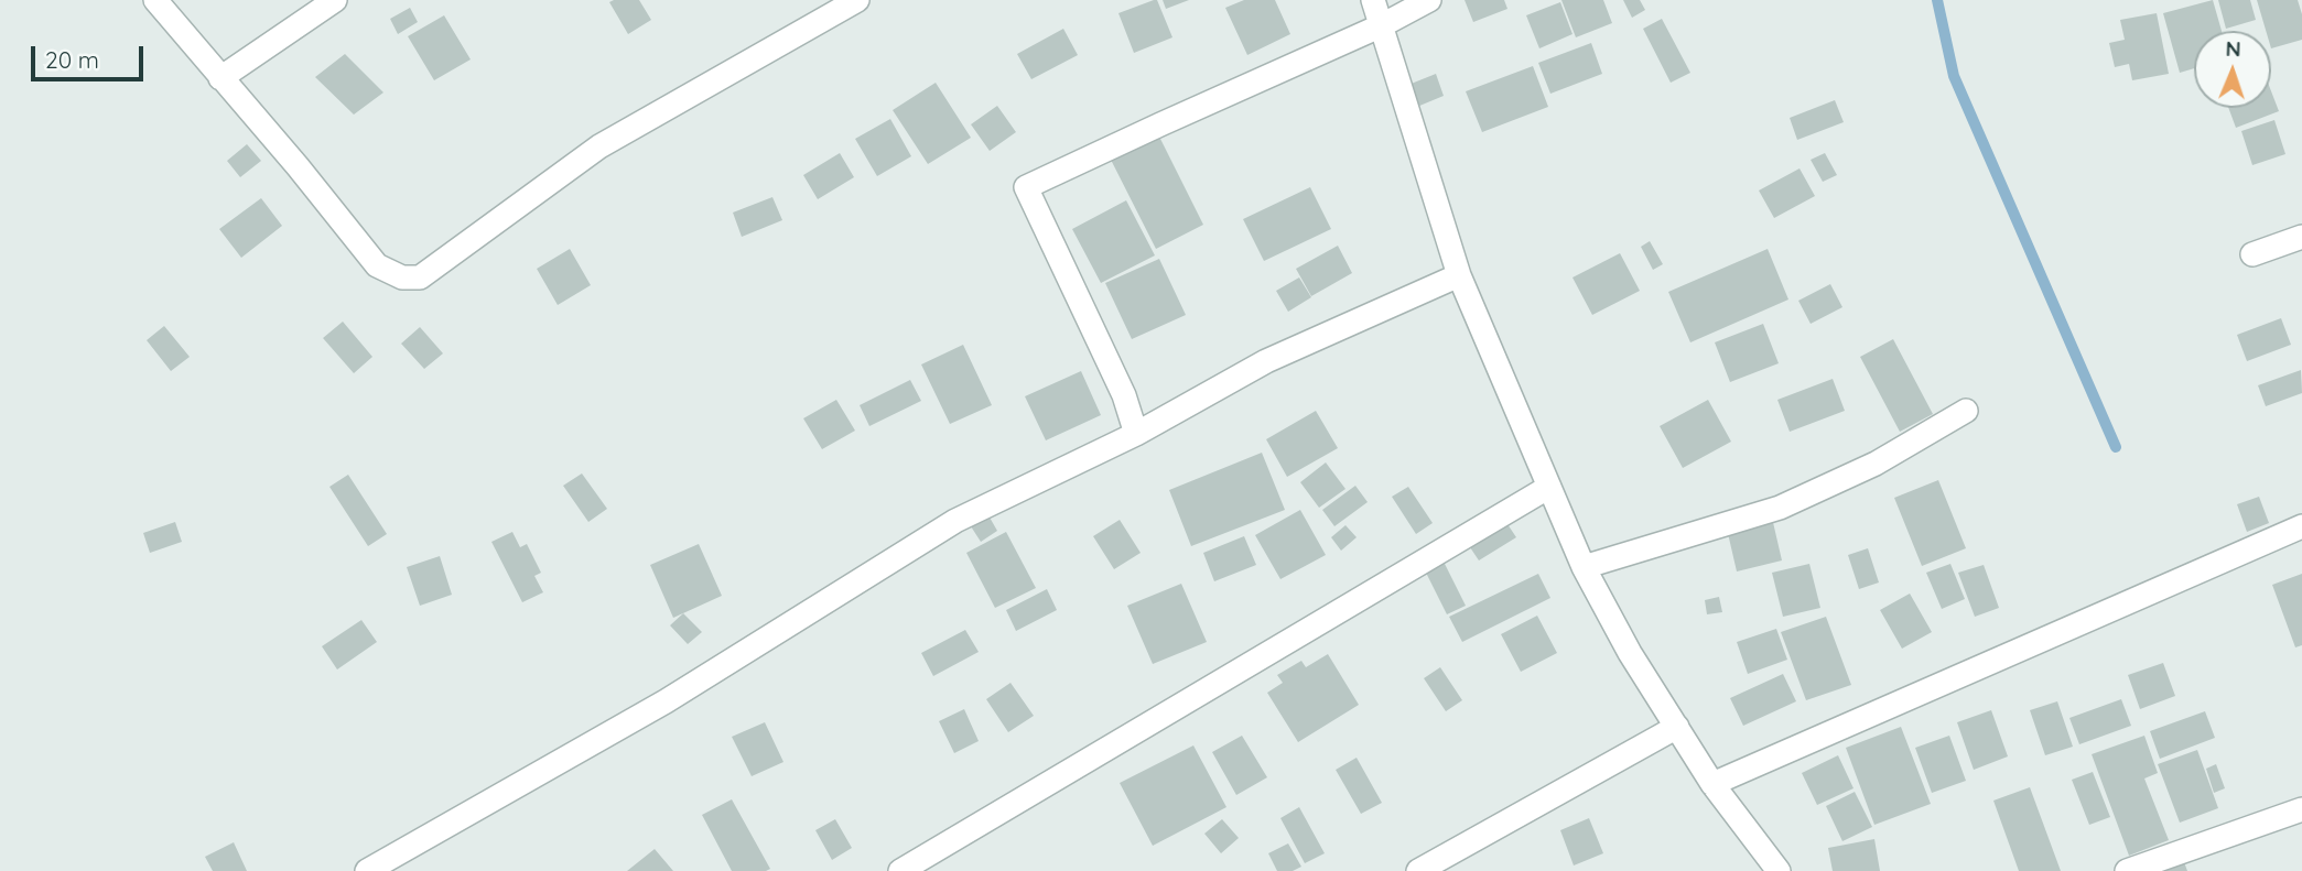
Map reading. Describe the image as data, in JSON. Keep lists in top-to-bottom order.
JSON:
{
  "scale_bar": "20 m",
  "north": "top"
}
